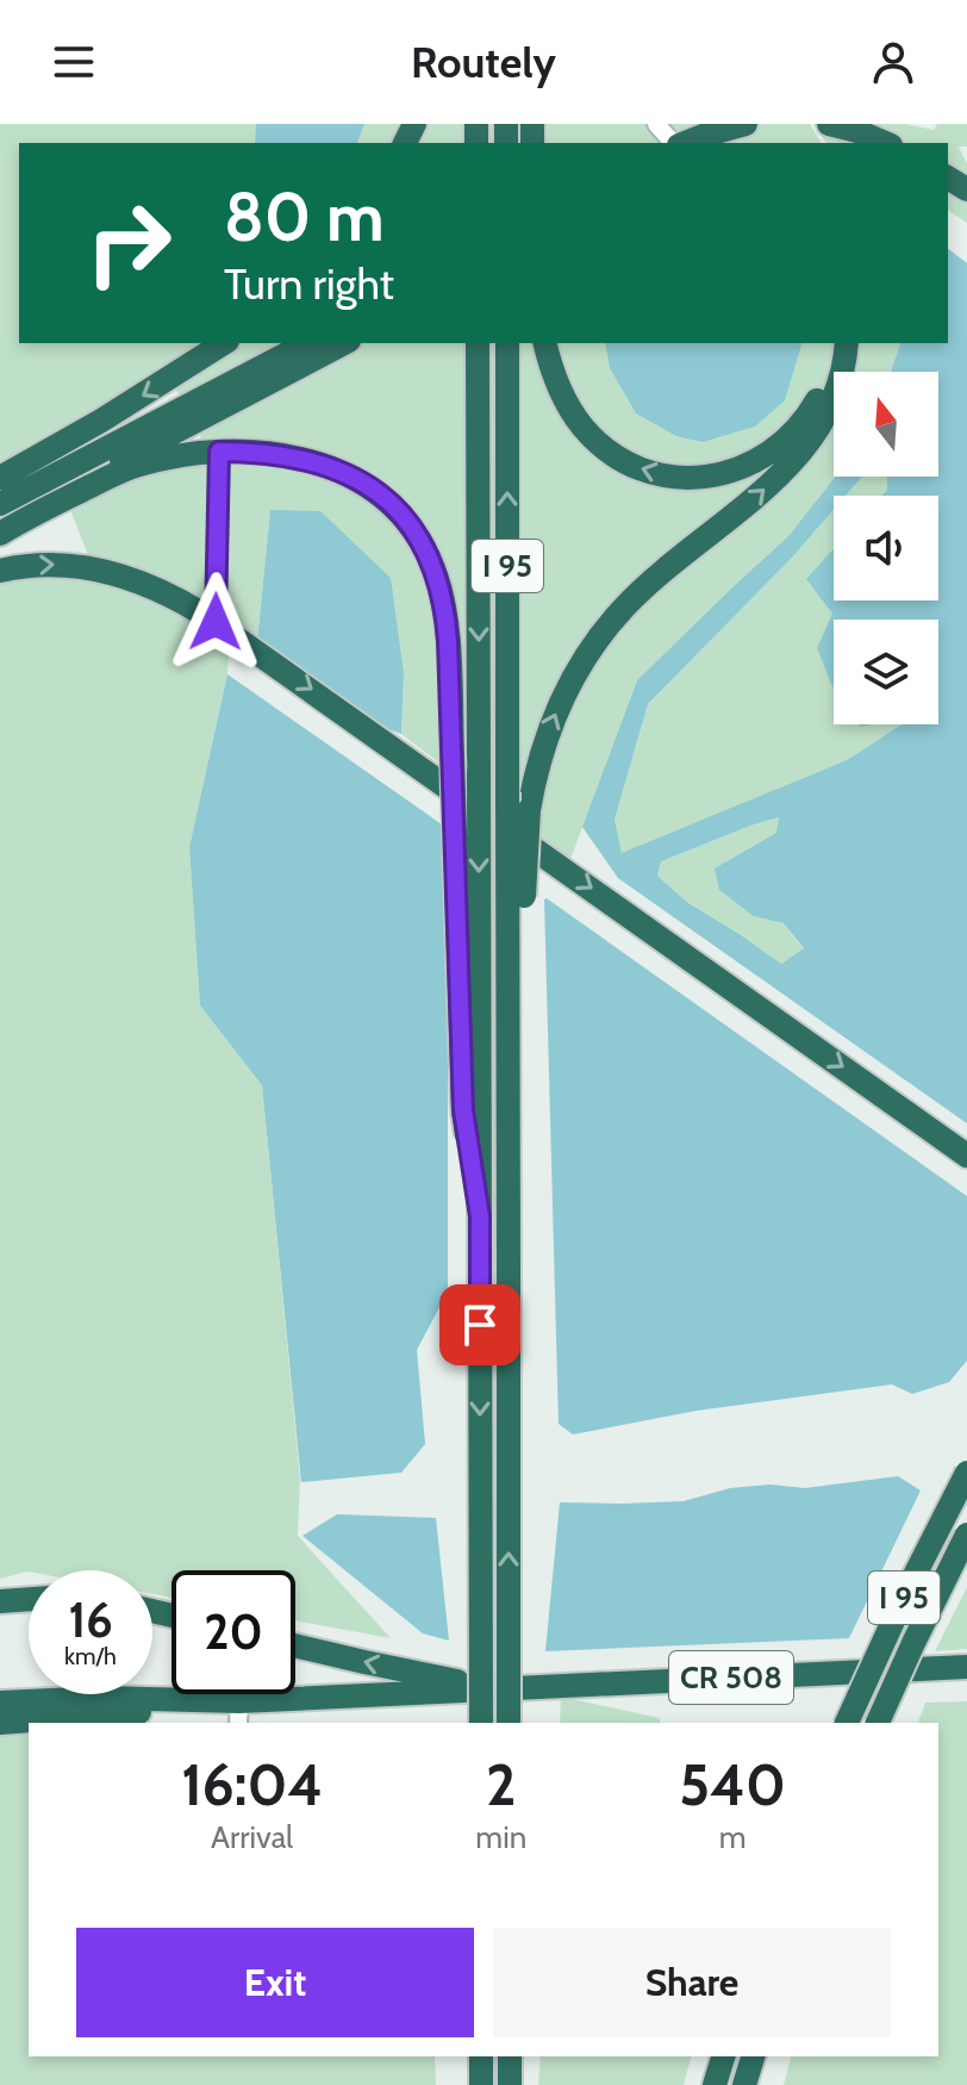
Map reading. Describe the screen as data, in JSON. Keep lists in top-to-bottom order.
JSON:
{
  "streets": {
    "highway": ["I 95", "CR 508"]
  },
  "north": "top",
  "page": {
    "header": "Routely",
    "turn": ["80 m", "Turn right"],
    "speed": "16 km/h",
    "limit": "20",
    "eta": [
      "16:04",
      "Arrival",
      "2",
      "min",
      "540",
      "m"
    ],
    "buttons": ["Exit", "Share"]
  }
}
